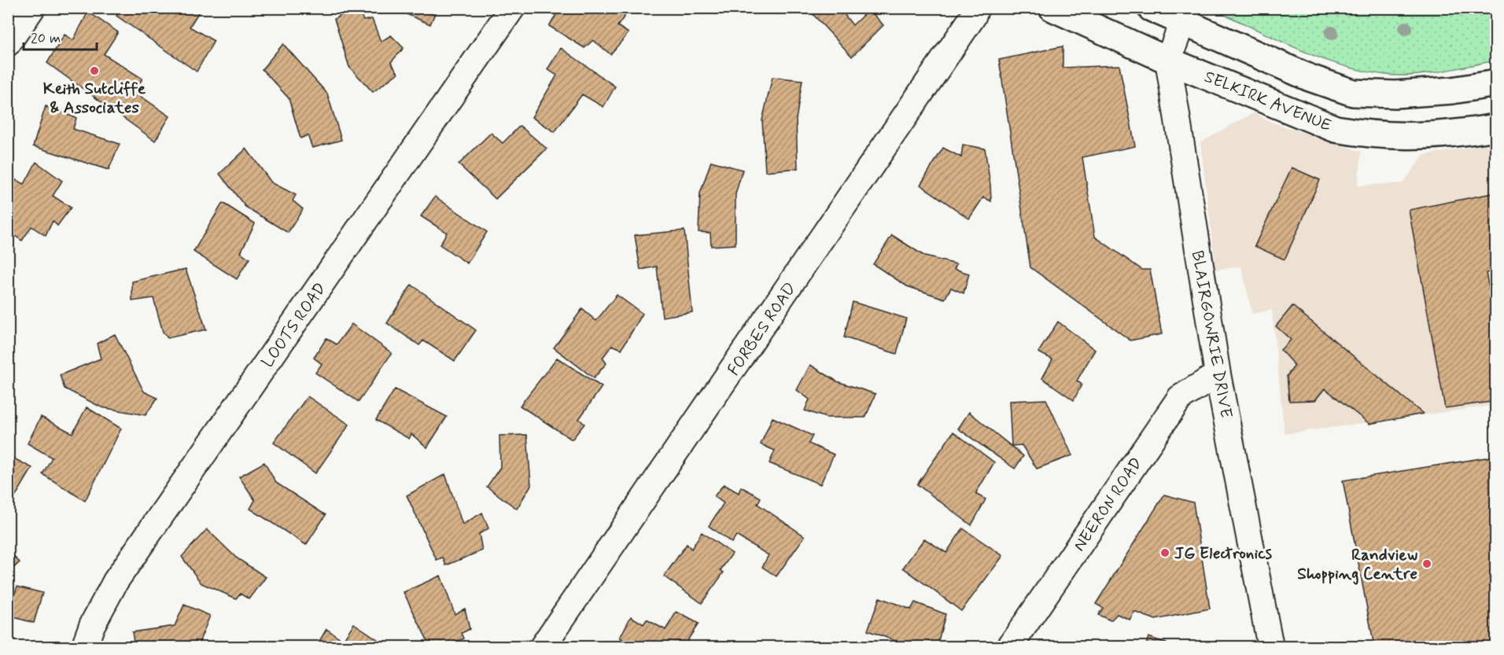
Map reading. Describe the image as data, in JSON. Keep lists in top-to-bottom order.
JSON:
{
  "streets": {
    "street": [
      "SELKIRK AVENUE",
      "LOOTS ROAD",
      "FORBES ROAD",
      "BLAIRGOWRIE DRIVE",
      "NEERON ROAD"
    ]
  },
  "crossings": [
    ["SELKIRK AVENUE", "BLAIRGOWRIE DRIVE"],
    ["BLAIRGOWRIE DRIVE", "NEERON ROAD"]
  ],
  "places": ["Keith Sutcliffe & Associates", "JG Electronics", "Randview Shopping Centre"],
  "scale_bar": "20 m"
}
